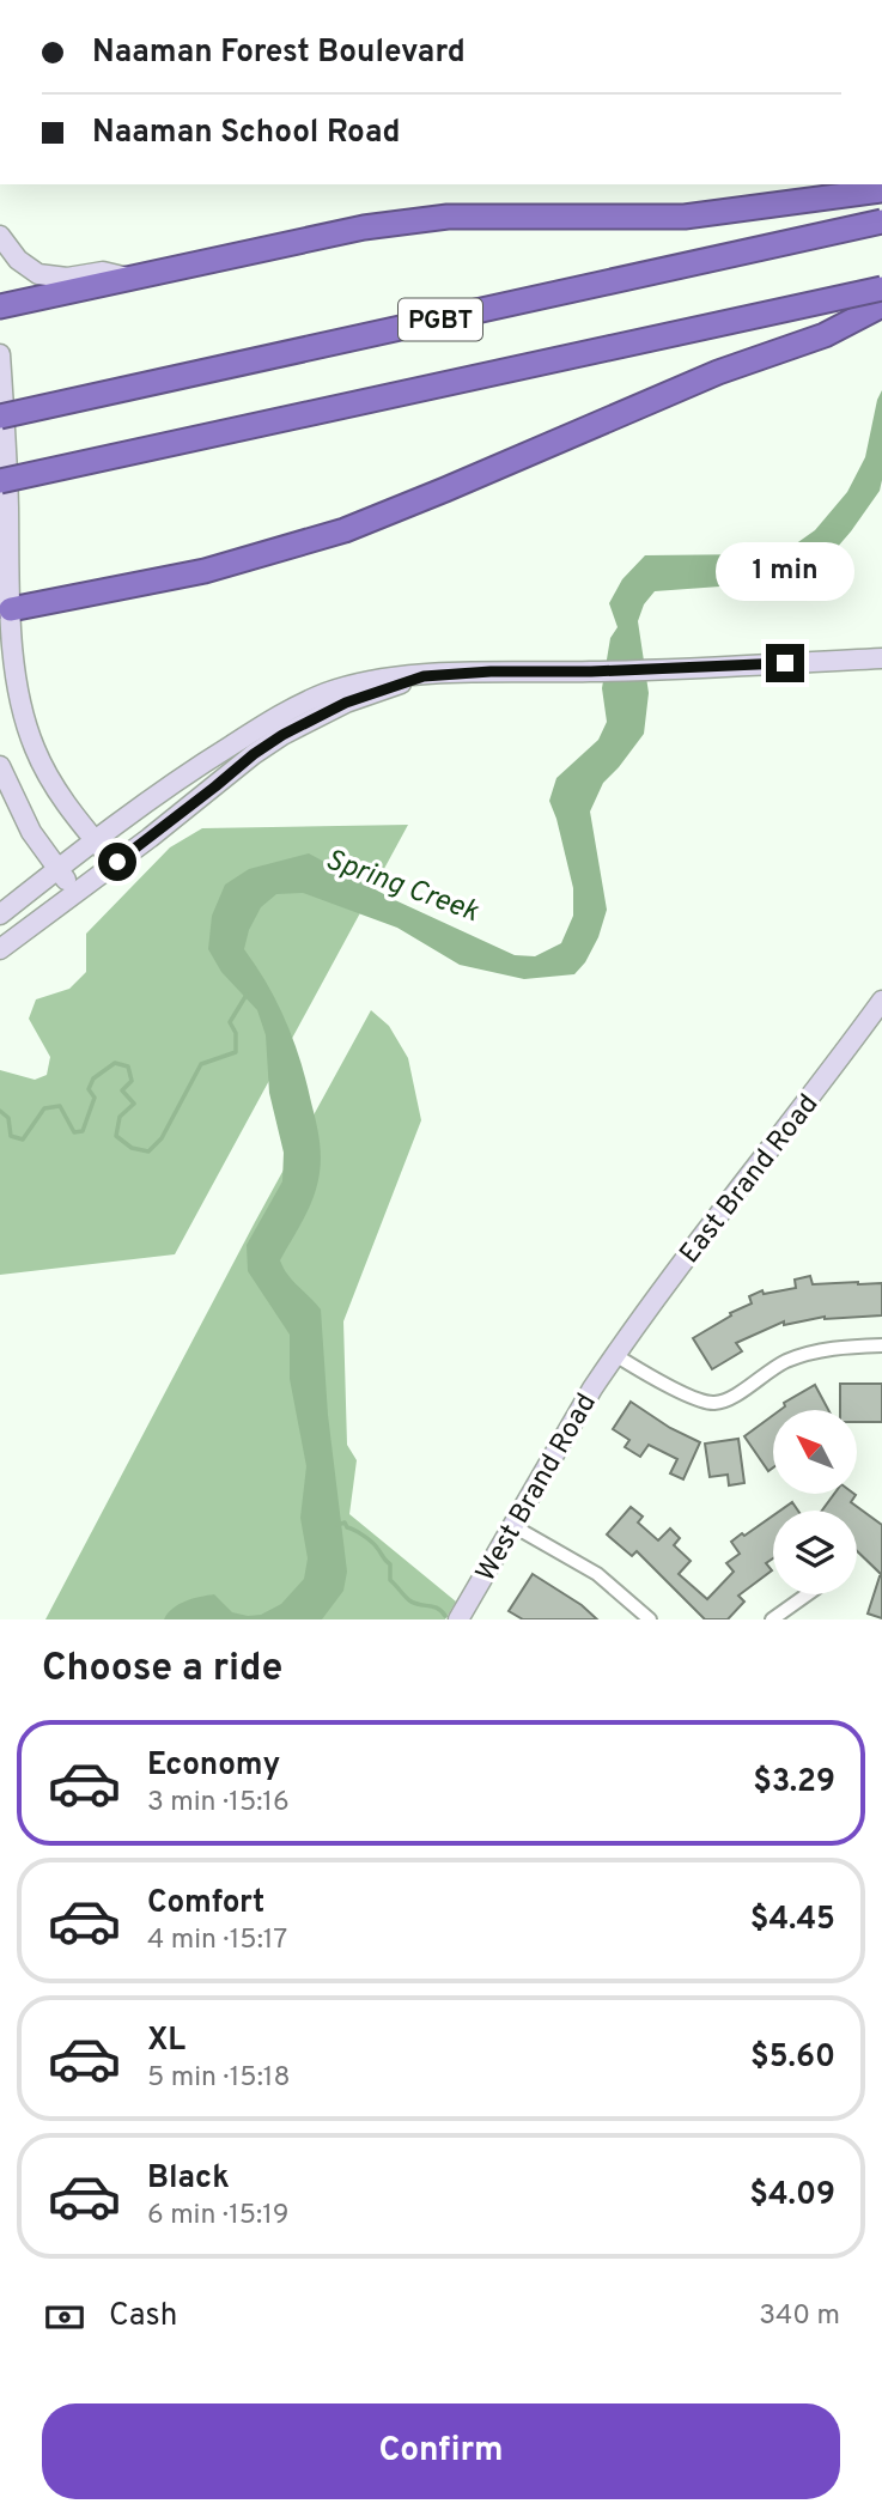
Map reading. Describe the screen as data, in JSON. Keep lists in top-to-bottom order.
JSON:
{
  "streets": {
    "highway": ["PGBT"],
    "main road": ["East Brand Road", "West Brand Road"]
  },
  "crossings": [
    ["East Brand Road", "West Brand Road"]
  ],
  "water": ["Spring Creek"],
  "north": "top left",
  "page": {
    "banner": ["Naaman Forest Boulevard", "Naaman School Road"],
    "bubble": "1 min",
    "heading": "Choose a ride",
    "list": [
      {
        "name": "Economy",
        "note": "3 min · 15:16",
        "value": "$3.29"
      },
      {
        "name": "Comfort",
        "note": "4 min · 15:17",
        "value": "$4.45"
      },
      {
        "name": "XL",
        "note": "5 min · 15:18",
        "value": "$5.60"
      },
      {
        "name": "Black",
        "note": "6 min · 15:19",
        "value": "$4.09"
      }
    ],
    "pay": ["Cash", "340 m"],
    "buttons": "Confirm"
  }
}
